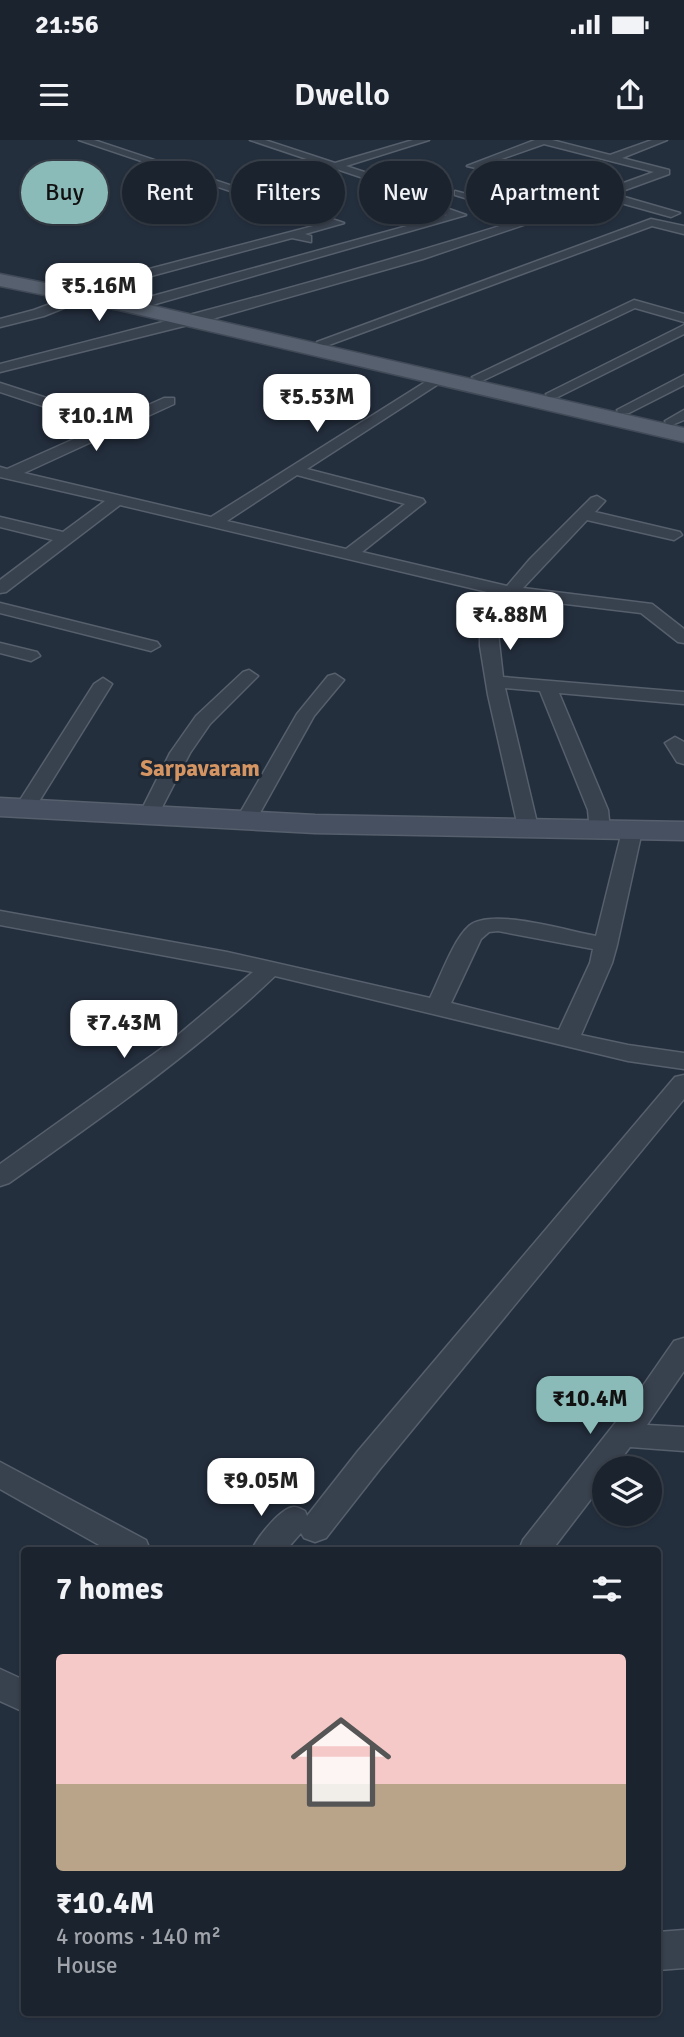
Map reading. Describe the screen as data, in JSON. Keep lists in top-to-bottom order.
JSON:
{
  "districts": ["Sarpavaram"],
  "page": {
    "status": "21:56",
    "header": "Dwello",
    "chip": [
      "Buy",
      "Rent",
      "Filters",
      "New",
      "Apartment"
    ],
    "price": [
      "₹5.16M",
      "₹5.53M",
      "₹10.1M",
      "₹4.88M",
      "₹7.43M",
      "₹10.4M",
      "₹9.05M"
    ],
    "heading": "7 homes",
    "list": [
      {
        "name": "₹10.4M",
        "note": "4 rooms · 140 m² · House"
      }
    ]
  }
}
